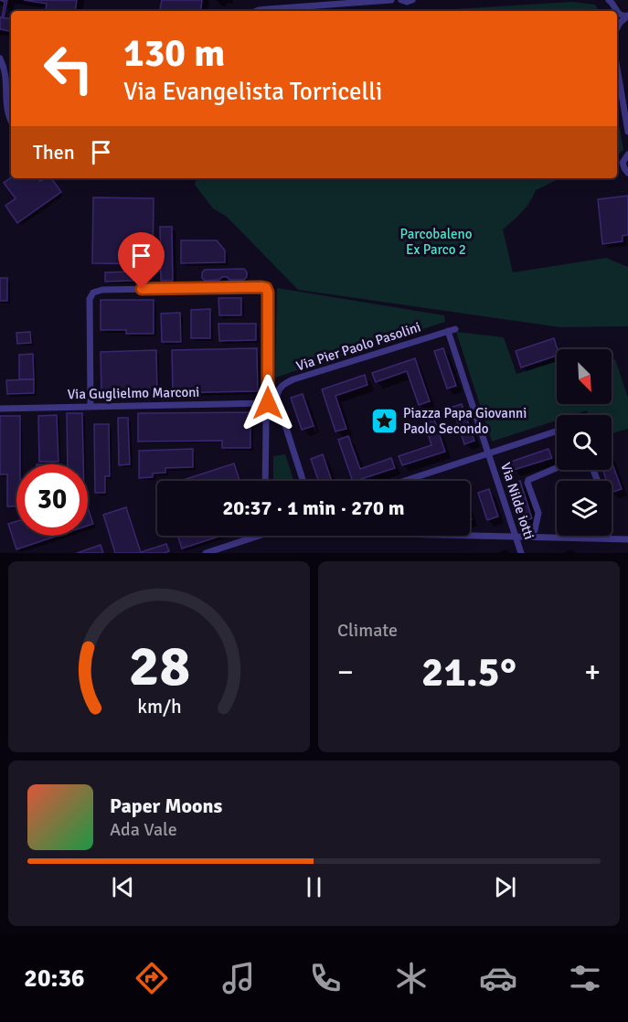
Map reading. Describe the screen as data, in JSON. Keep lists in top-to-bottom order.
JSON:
{
  "streets": {
    "street": ["Via Pier Paolo Pasolini", "Via Guglielmo Marconi", "Via Nilde iotti"]
  },
  "crossings": [
    ["Via Pier Paolo Pasolini", "Via Nilde iotti"]
  ],
  "parks": ["Parcobaleno Ex Parco 2"],
  "places": {
    "place": ["Piazza Papa Giovanni Paolo Secondo"]
  },
  "north": "bottom right",
  "page": {
    "turn": ["130 m", "Via Evangelista Torricelli"],
    "then": "Then",
    "limit": "30",
    "trip": "20:37 · 1 min · 270 m",
    "tile": "Climate",
    "heat": ["−", "21.5°", "+"],
    "song": ["Paper Moons", "Ada Vale"],
    "tabs": "20:36",
    "gauge": ["28", "km/h"]
  }
}
